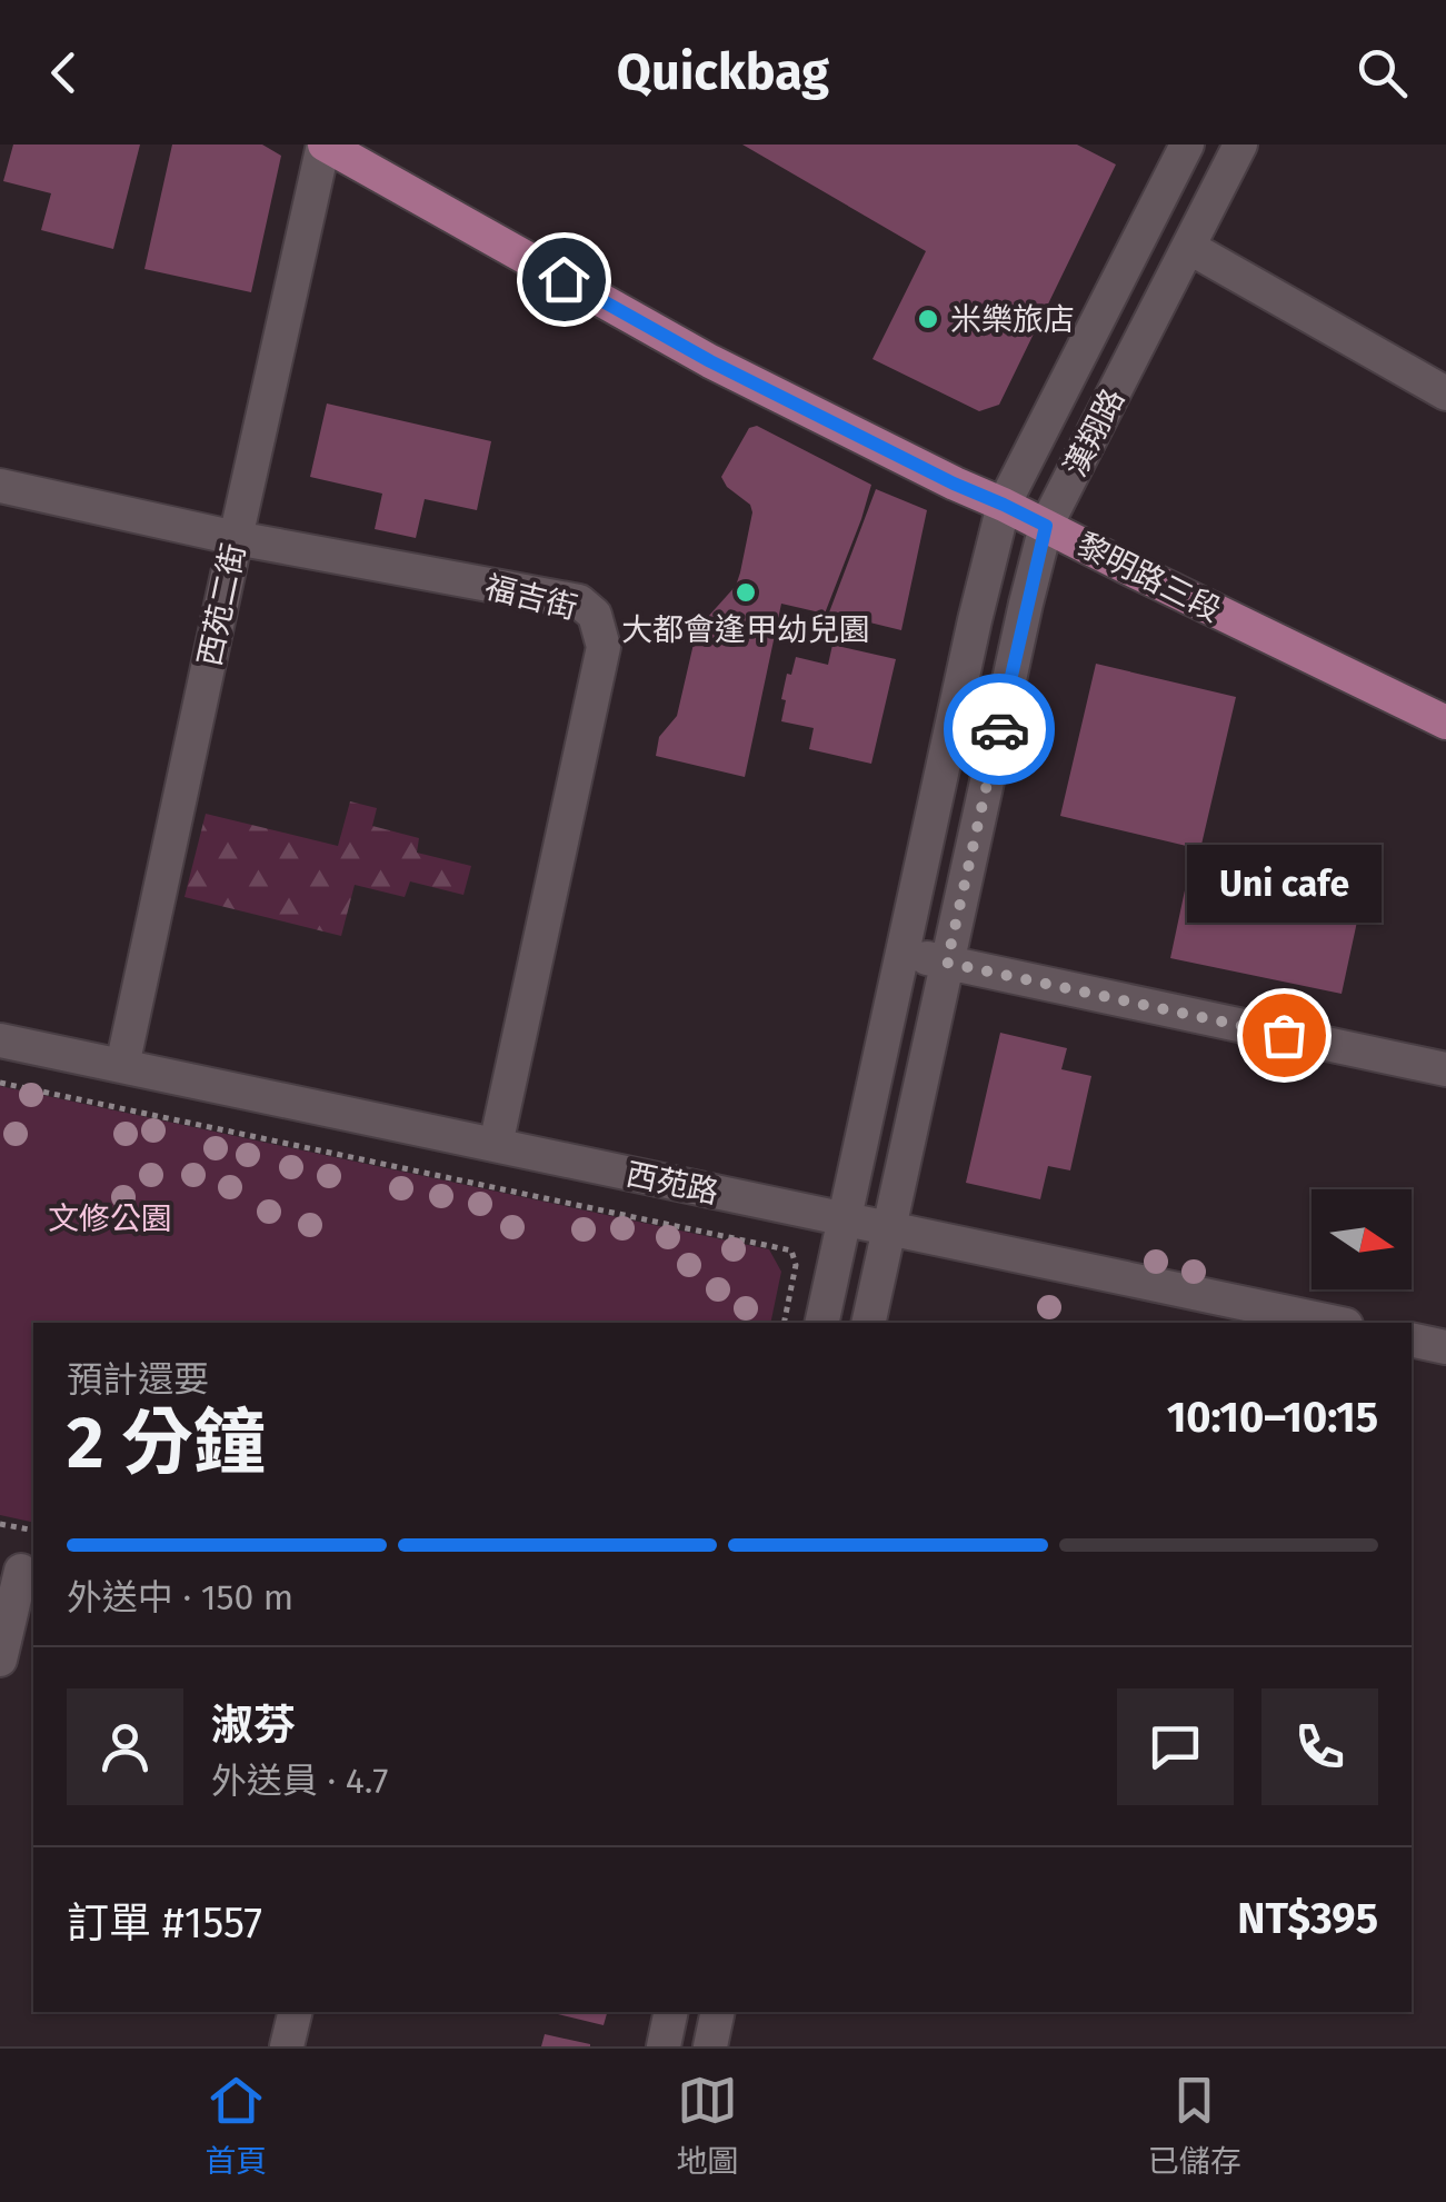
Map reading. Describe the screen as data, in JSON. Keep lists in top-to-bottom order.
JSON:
{
  "streets": {
    "main road": ["黎明路三段"],
    "street": [
      "漢翔路",
      "福吉街",
      "西苑二街",
      "西苑路"
    ]
  },
  "crossings": [
    ["漢翔路", "黎明路三段"],
    ["漢翔路", "西苑路"],
    ["黎明路三段", "西苑二街"],
    ["福吉街", "西苑二街"],
    ["福吉街", "西苑路"],
    ["西苑二街", "西苑路"]
  ],
  "parks": ["文修公園"],
  "places": ["米樂旅店", "大都會逢甲幼兒園", "Uni cafe"],
  "north": "right",
  "page": {
    "header": "Quickbag",
    "bubble": "Uni cafe",
    "heading": ["2 分鐘", "預計還要", "10:10–10:15"],
    "panel": [
      "淑芬",
      "外送員 · 4.7",
      "訂單 #1557",
      "NT$395"
    ],
    "bar": "外送中 · 150 m",
    "tabs": ["首頁", "地圖", "已儲存"]
  }
}
